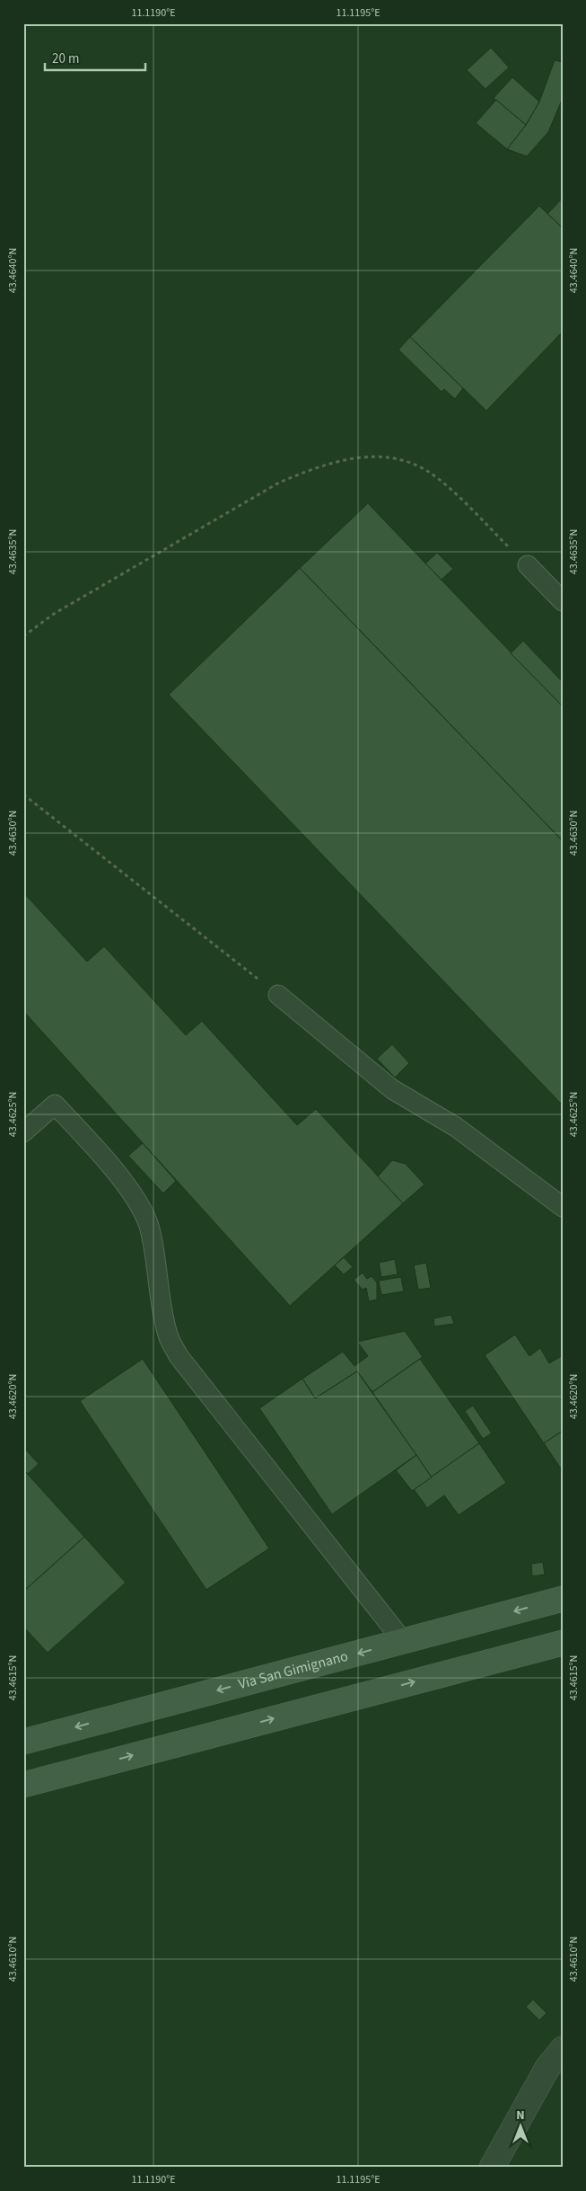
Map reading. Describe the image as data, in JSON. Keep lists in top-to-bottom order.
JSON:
{
  "streets": {
    "main road": ["Via San Gimignano"]
  },
  "scale_bar": "20 m",
  "north": "top",
  "coordinates": [
    "11.1190°E",
    "11.1195°E",
    "43.4640°N",
    "43.4635°N",
    "43.4630°N",
    "43.4625°N",
    "43.4620°N",
    "43.4615°N",
    "43.4610°N"
  ]
}
